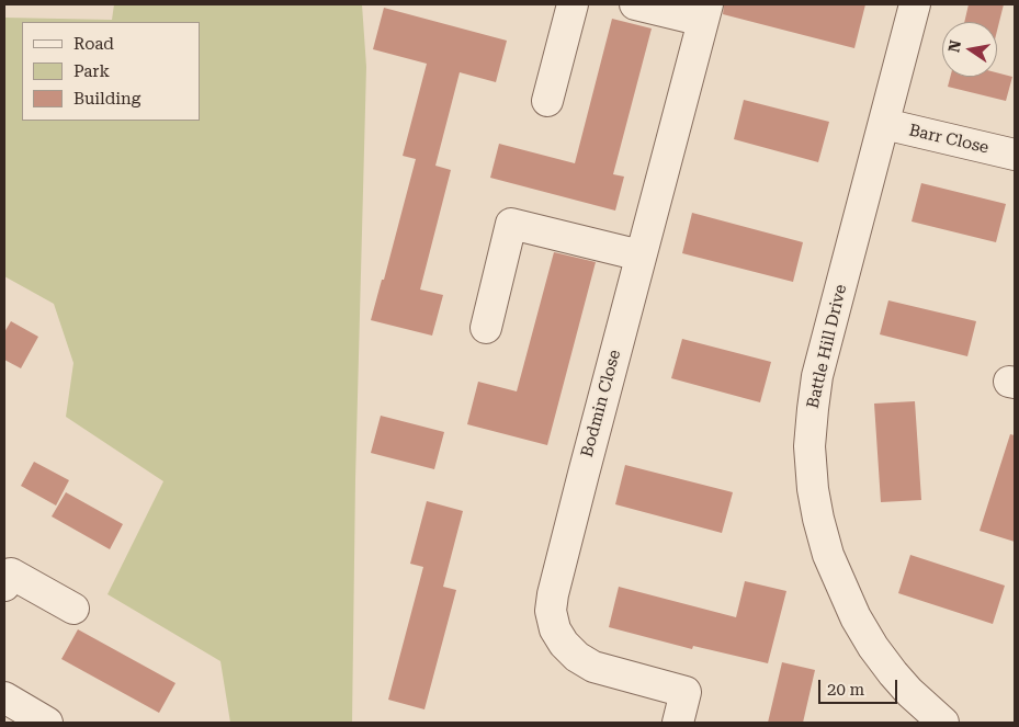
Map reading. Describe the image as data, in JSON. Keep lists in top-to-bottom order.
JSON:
{
  "streets": {
    "street": ["Barr Close", "Battle Hill Drive", "Bodmin Close"]
  },
  "crossings": [
    ["Barr Close", "Battle Hill Drive"]
  ],
  "legend": ["Road", "Park", "Building"],
  "scale_bar": "20 m",
  "north": "left"
}
